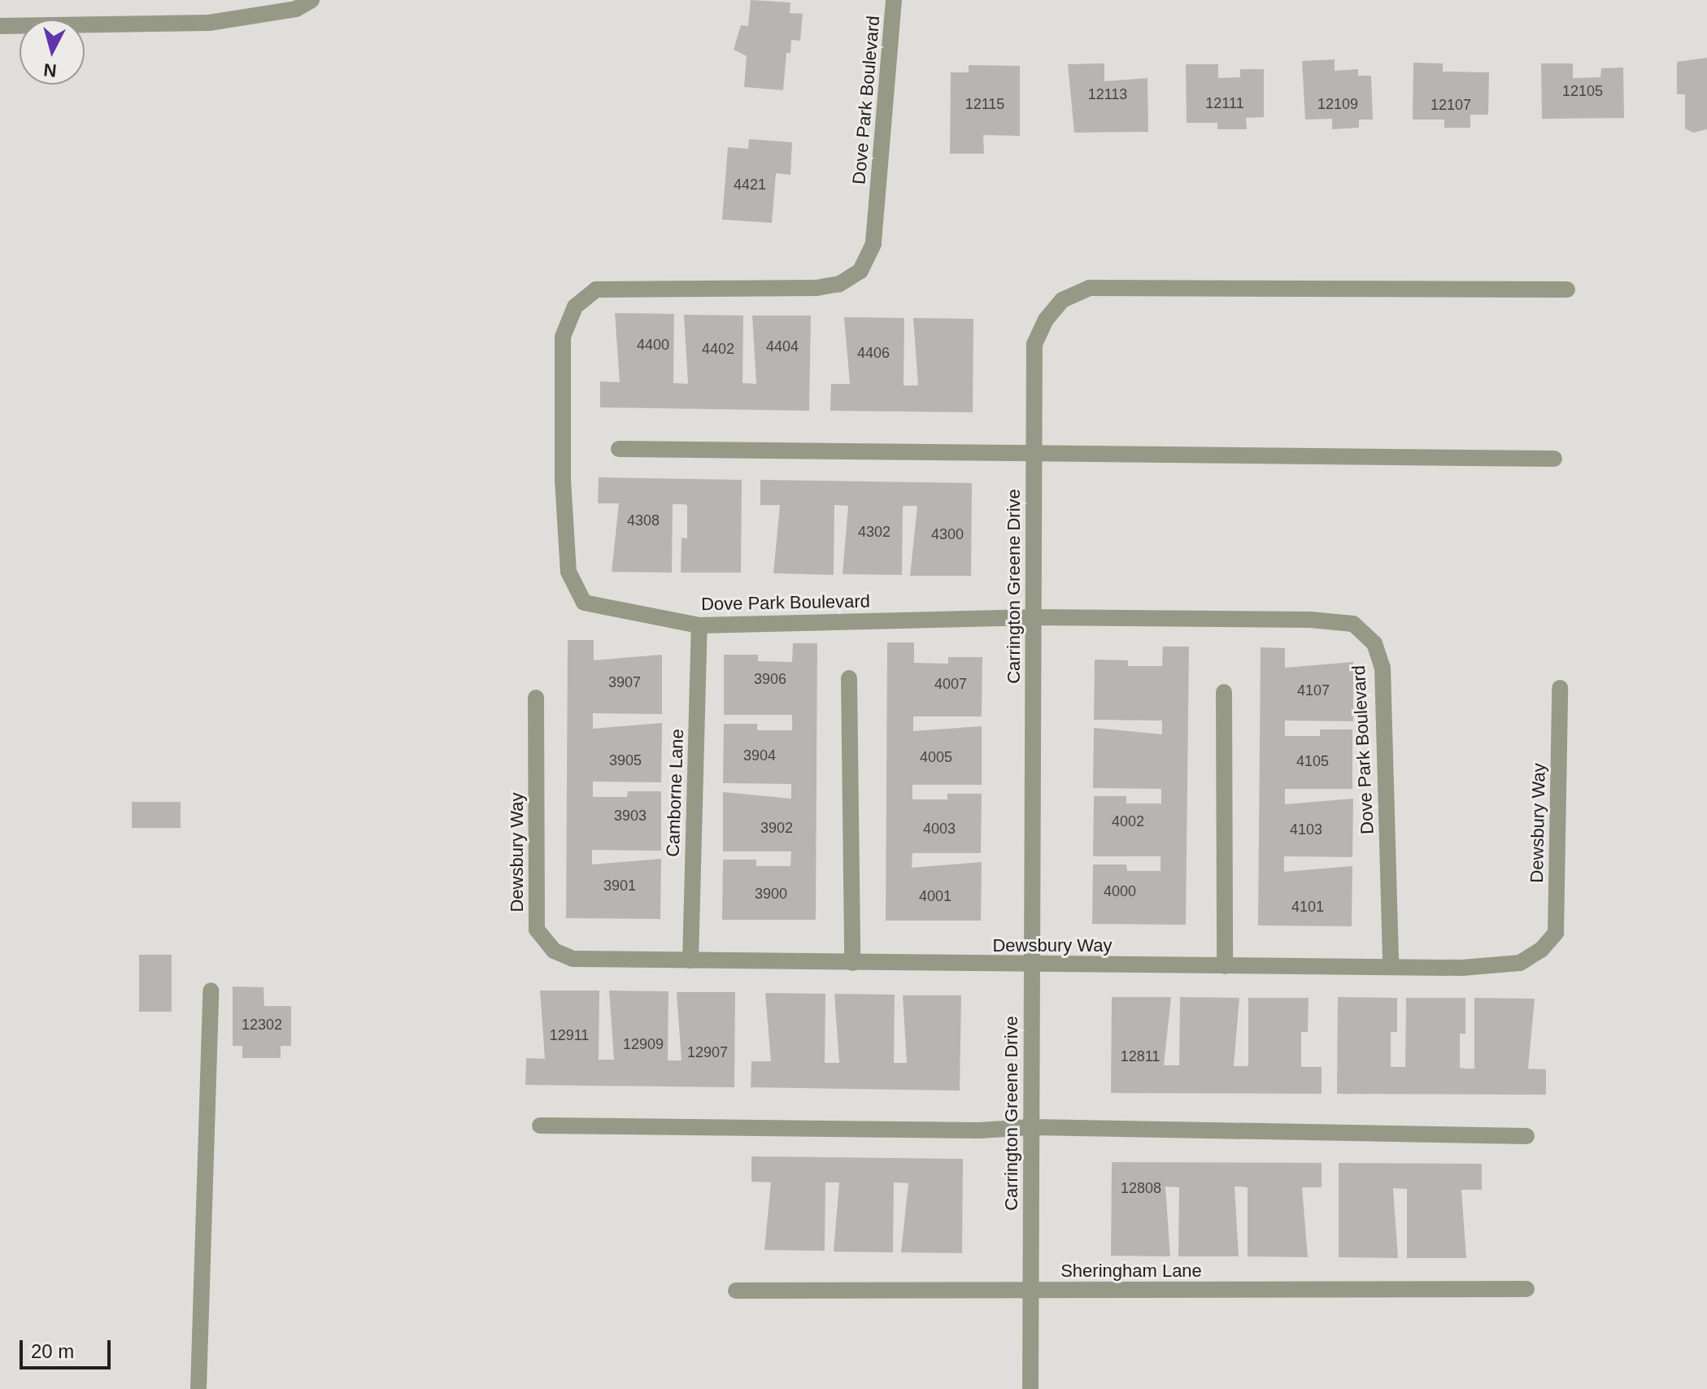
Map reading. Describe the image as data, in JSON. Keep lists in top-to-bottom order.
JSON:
{
  "streets": {
    "street": [
      "Dove Park Boulevard",
      "Carrington Greene Drive",
      "Camborne Lane",
      "Dewsbury Way",
      "Sheringham Lane"
    ]
  },
  "crossings": [
    ["Dove Park Boulevard", "Carrington Greene Drive"],
    ["Dove Park Boulevard", "Camborne Lane"],
    ["Dove Park Boulevard", "Dewsbury Way"],
    ["Carrington Greene Drive", "Dewsbury Way"],
    ["Carrington Greene Drive", "Sheringham Lane"],
    ["Camborne Lane", "Dewsbury Way"]
  ],
  "house_numbers": [
    "12105",
    "12113",
    "12111",
    "12115",
    "12109",
    "12107",
    "4421",
    "4400",
    "4404",
    "4402",
    "4406",
    "4308",
    "4302",
    "4300",
    "3906",
    "3907",
    "4007",
    "4107",
    "3904",
    "4005",
    "3905",
    "4105",
    "3903",
    "4002",
    "3902",
    "4003",
    "4103",
    "3901",
    "4000",
    "3900",
    "4001",
    "4101",
    "12302",
    "12911",
    "12909",
    "12907",
    "12811",
    "12808"
  ],
  "scale_bar": "20 m",
  "north": "bottom"
}
